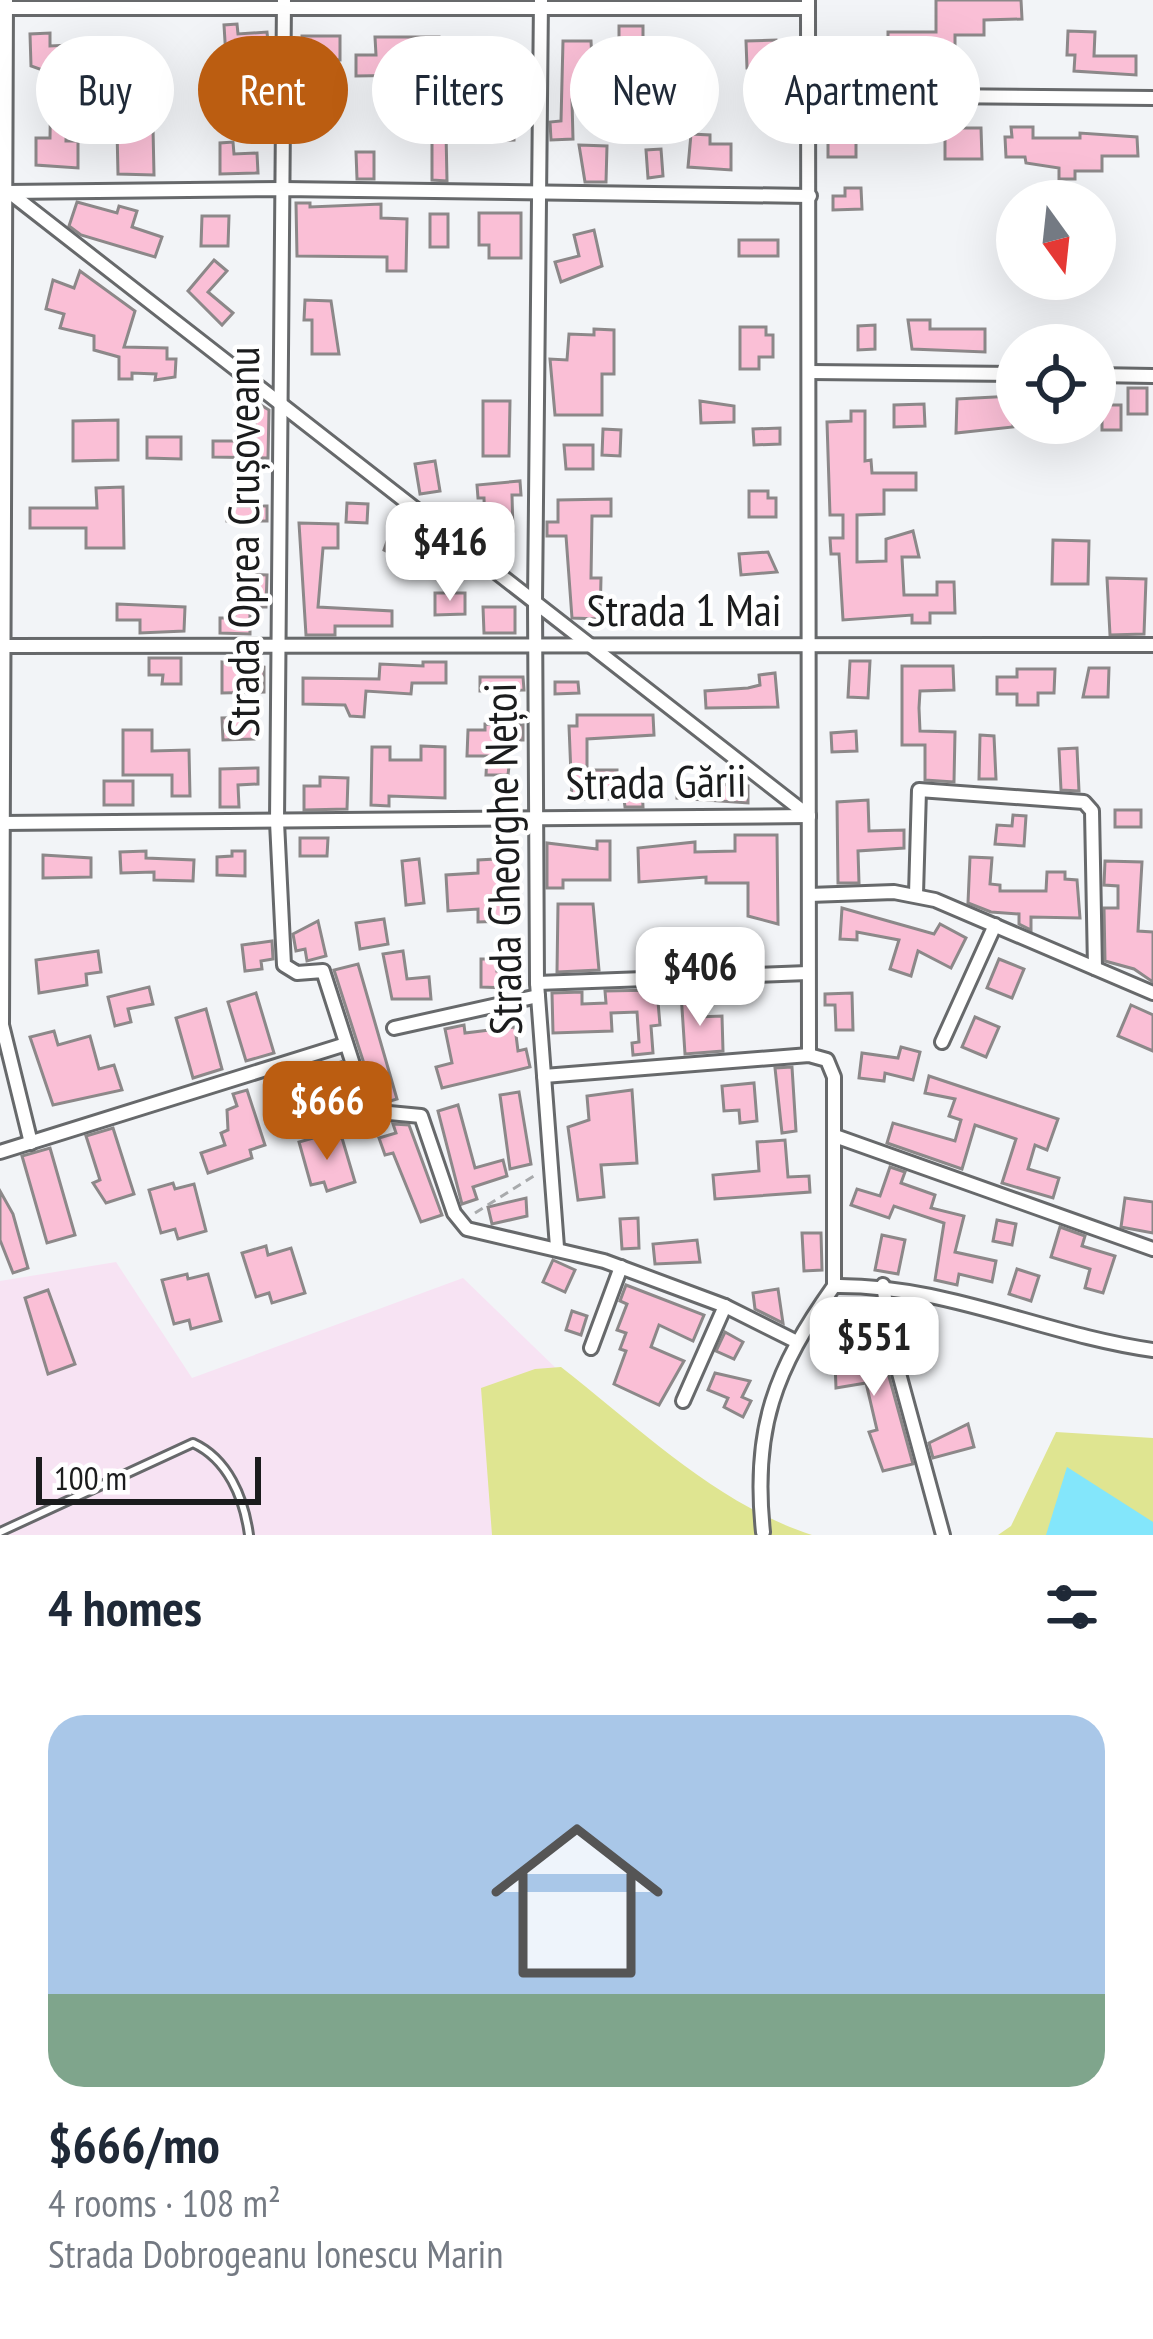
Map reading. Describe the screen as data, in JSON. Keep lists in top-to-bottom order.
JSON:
{
  "streets": {
    "street": [
      "Strada Oprea Crușoveanu",
      "Strada 1 Mai",
      "Strada Gării",
      "Strada Gheorghe Nețoi"
    ]
  },
  "crossings": [
    ["Strada Oprea Crușoveanu", "Strada 1 Mai"],
    ["Strada Oprea Crușoveanu", "Strada Gării"],
    ["Strada 1 Mai", "Strada Gheorghe Nețoi"],
    ["Strada Gării", "Strada Gheorghe Nețoi"]
  ],
  "scale_bar": "100 m",
  "north": "bottom",
  "page": {
    "chip": [
      "Buy",
      "Rent",
      "Filters",
      "New",
      "Apartment"
    ],
    "price": [
      "$416",
      "$406",
      "$666",
      "$551"
    ],
    "scale": "100 m",
    "heading": "4 homes",
    "list": [
      {
        "name": "$666/mo",
        "note": "4 rooms · 108 m² · Strada Dobrogeanu Ionescu Marin"
      }
    ]
  }
}
